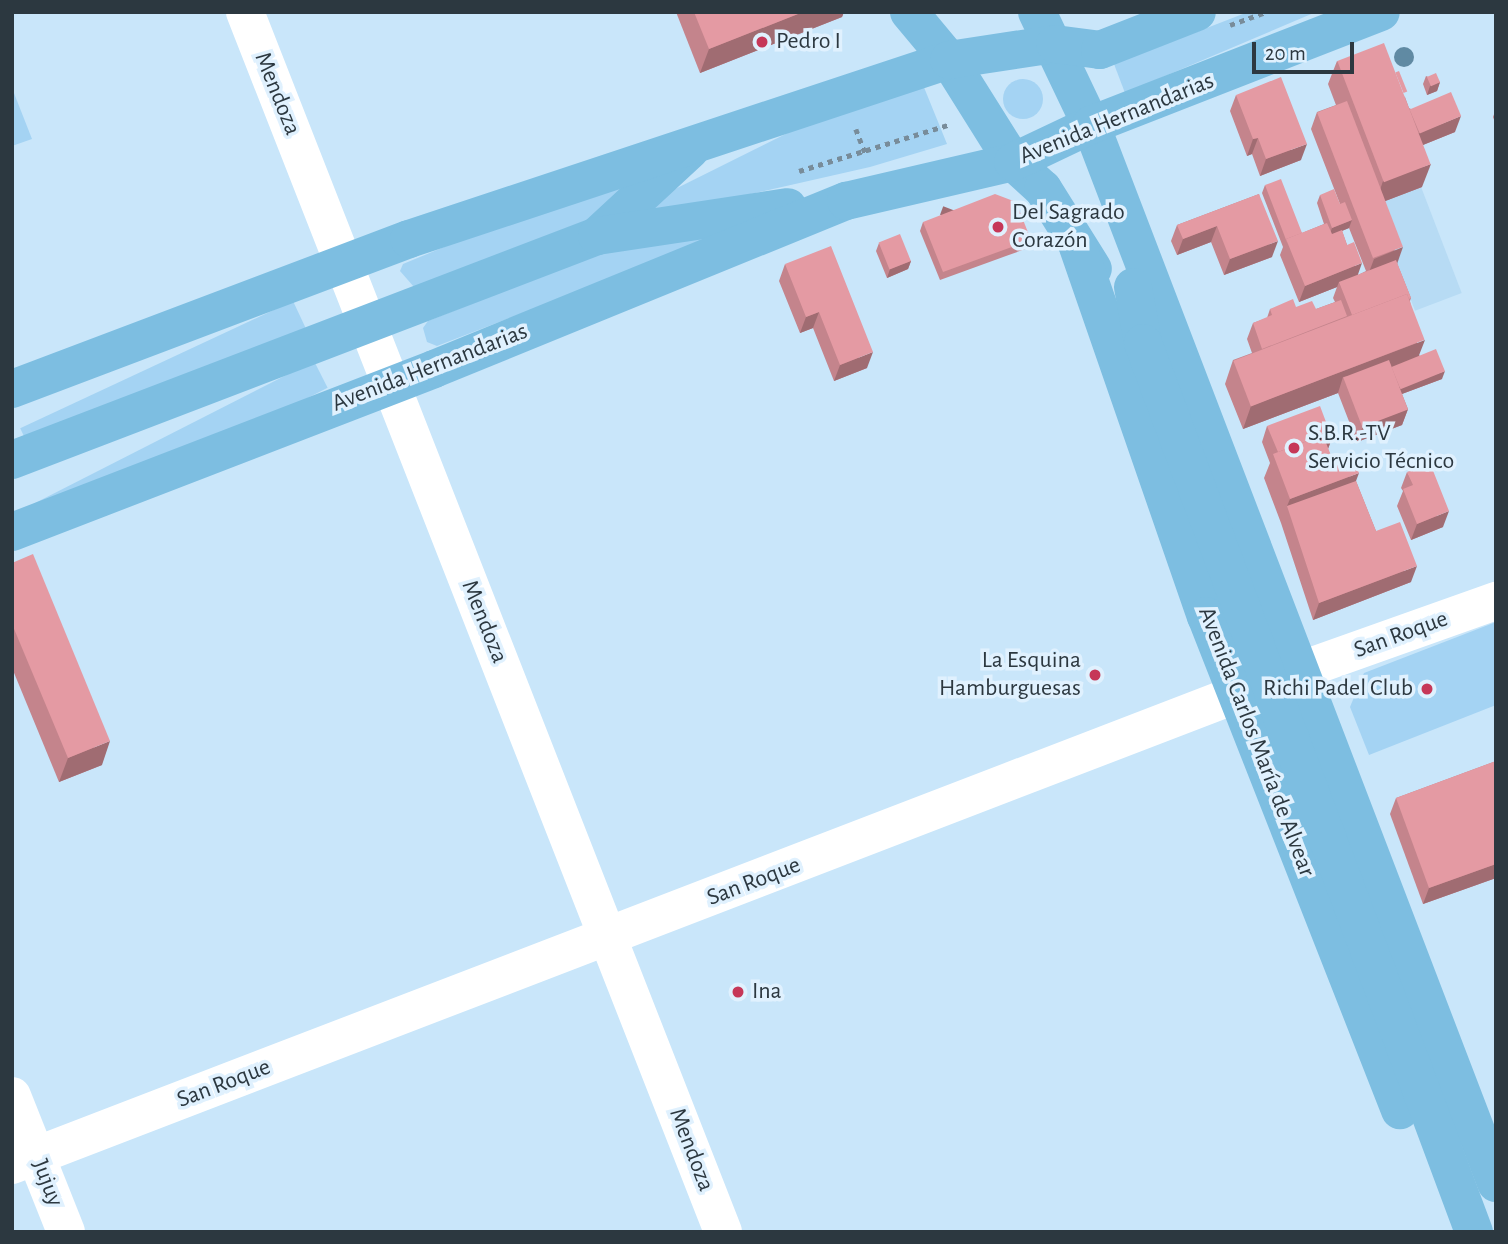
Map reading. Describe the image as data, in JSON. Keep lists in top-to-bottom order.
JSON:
{
  "streets": {
    "main road": ["Avenida Hernandarias", "Avenida Carlos María de Alvear"],
    "street": ["Mendoza", "San Roque", "Jujuy"]
  },
  "crossings": [
    ["Mendoza", "Avenida Hernandarias"],
    ["Mendoza", "San Roque"],
    ["Avenida Hernandarias", "Avenida Carlos María de Alvear"],
    ["San Roque", "Avenida Carlos María de Alvear"],
    ["San Roque", "Jujuy"]
  ],
  "places": [
    "Pedro I",
    "Del Sagrado Corazón",
    "S.B.R.-TV Servicio Técnico",
    "La Esquina Hamburguesas",
    "Richi Padel Club",
    "Ina"
  ],
  "scale_bar": "20 m"
}
